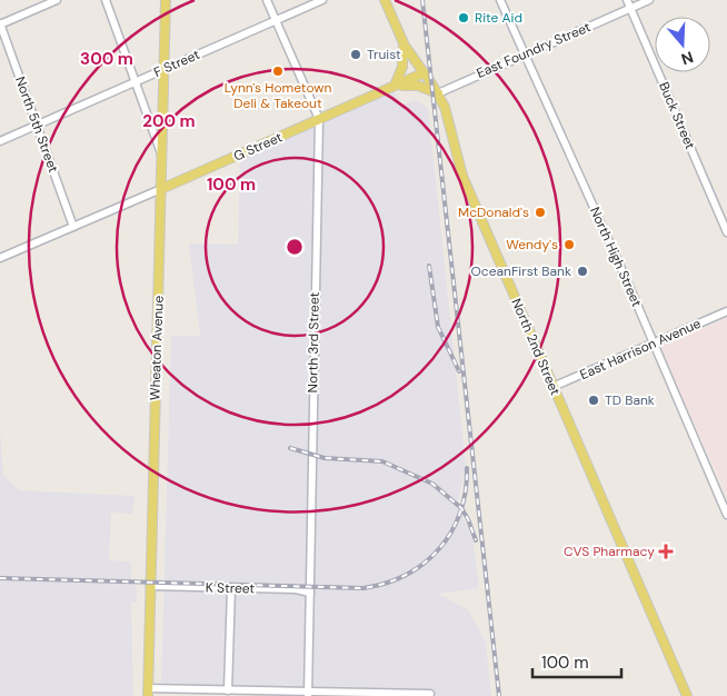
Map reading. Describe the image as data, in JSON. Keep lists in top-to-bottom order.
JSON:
{
  "streets": {
    "main road": ["G Street", "North 2nd Street", "Wheaton Avenue"],
    "street": [
      "East Foundry Street",
      "F Street",
      "Buck Street",
      "North 5th Street",
      "North High Street",
      "North 3rd Street",
      "East Harrison Avenue",
      "K Street"
    ]
  },
  "crossings": [
    ["East Foundry Street", "Buck Street"],
    ["East Foundry Street", "North High Street"],
    ["East Foundry Street", "North 2nd Street"],
    ["F Street", "North 5th Street"],
    ["F Street", "North 3rd Street"],
    ["F Street", "Wheaton Avenue"],
    ["North 5th Street", "G Street"],
    ["G Street", "North 3rd Street"],
    ["G Street", "North 2nd Street"],
    ["G Street", "Wheaton Avenue"],
    ["North High Street", "East Harrison Avenue"],
    ["North 3rd Street", "K Street"],
    ["North 2nd Street", "East Harrison Avenue"],
    ["Wheaton Avenue", "K Street"]
  ],
  "places": {
    "other": [
      "Rite Aid",
      "Truist",
      "Lynn's Hometown Deli & Takeout",
      "McDonald's",
      "Wendy's",
      "OceanFirst Bank",
      "TD Bank"
    ],
    "health": ["CVS Pharmacy"]
  },
  "scale_bar": "100 m",
  "north": "bottom",
  "rings": ["300 m", "200 m", "100 m"]
}
